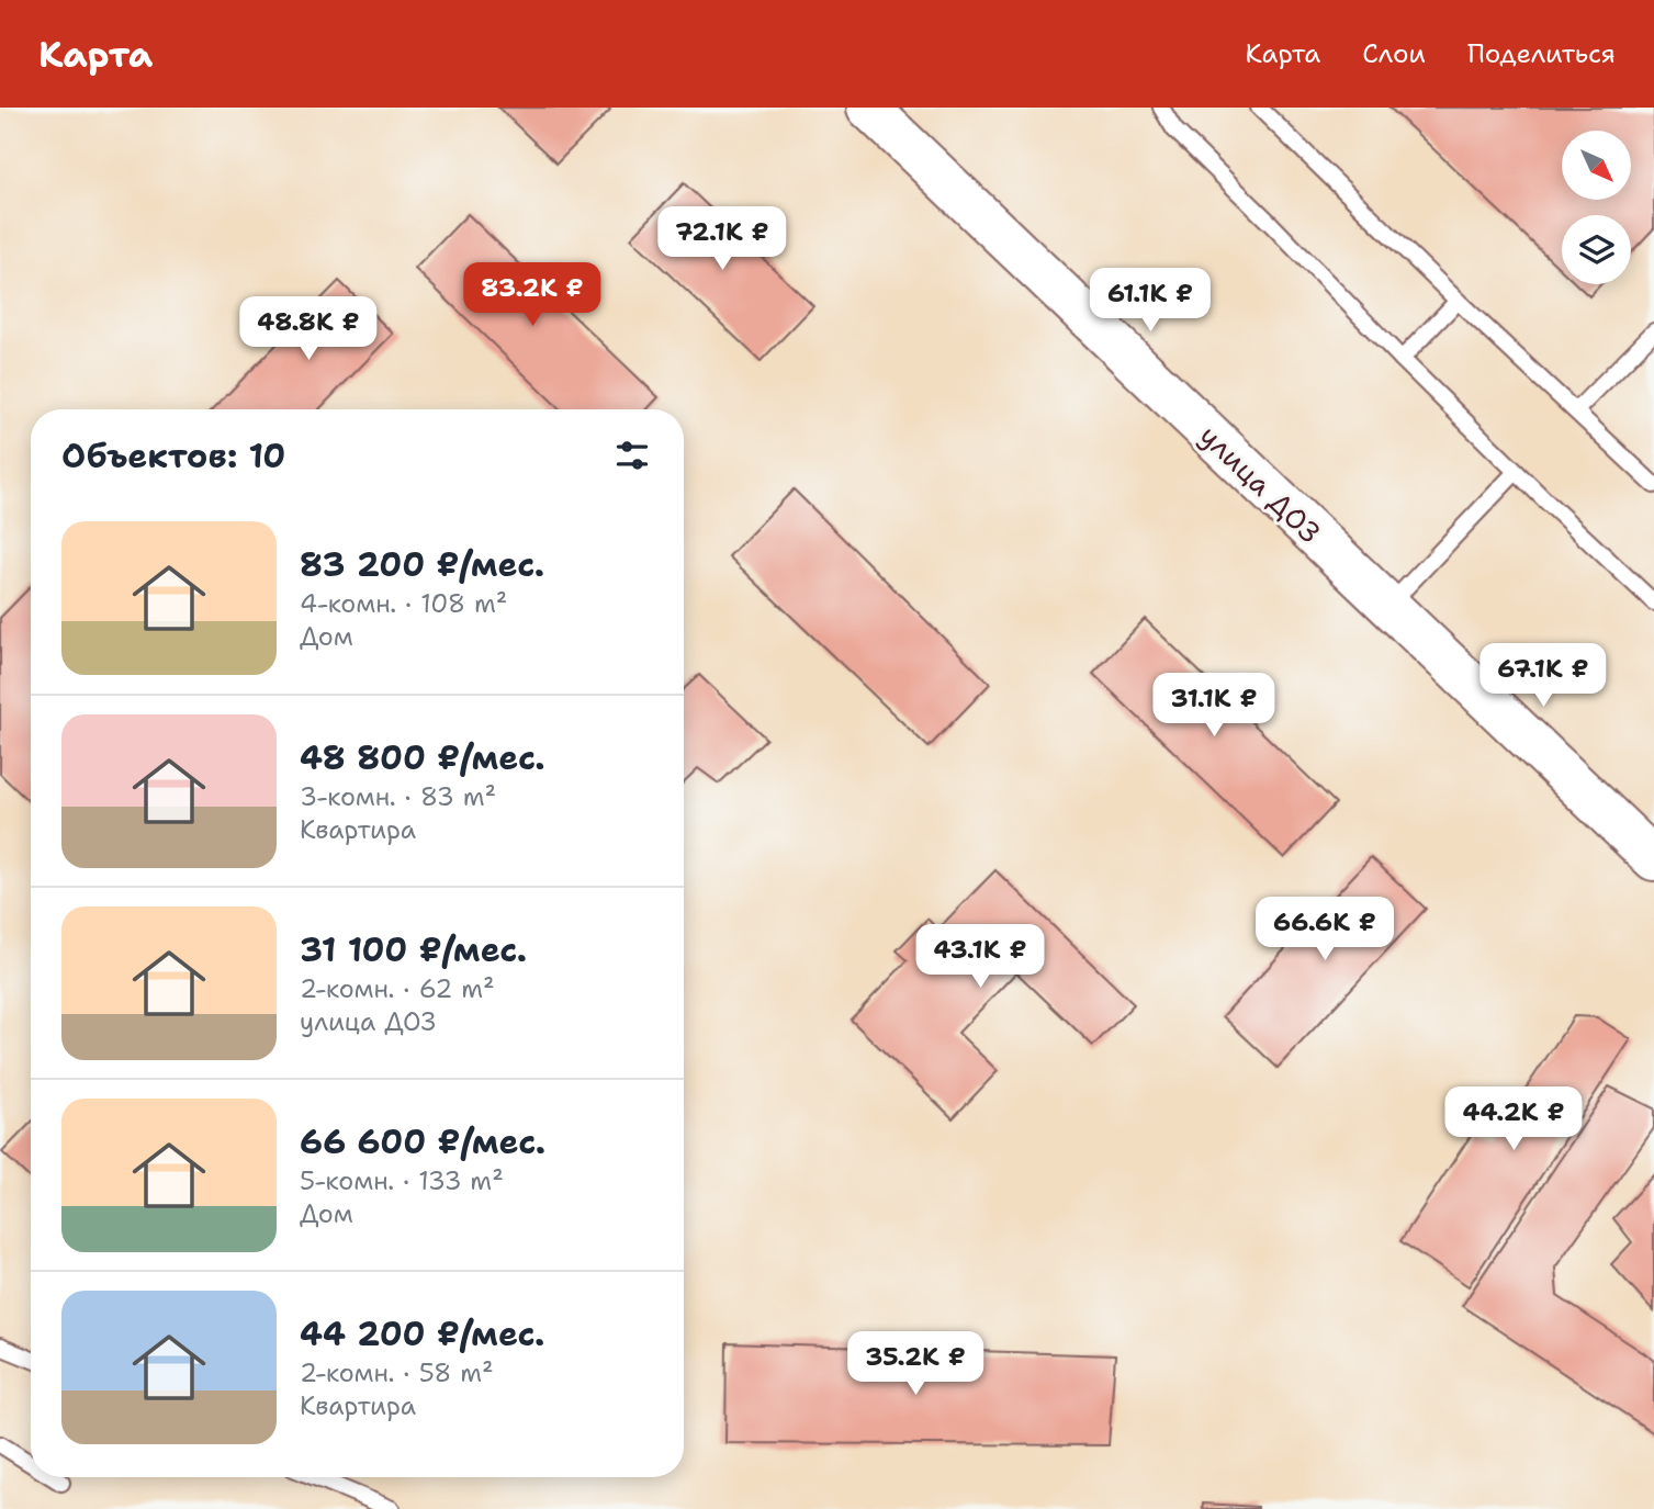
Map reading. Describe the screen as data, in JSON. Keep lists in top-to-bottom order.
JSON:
{
  "streets": {
    "main road": ["улица ДОЗ"]
  },
  "north": "bottom right",
  "page": {
    "header": "Карта",
    "nav": ["Карта", "Слои", "Поделиться"],
    "price": [
      "72.1K ₽",
      "83.2K ₽",
      "61.1K ₽",
      "48.8K ₽",
      "67.1K ₽",
      "31.1K ₽",
      "66.6K ₽",
      "43.1K ₽",
      "44.2K ₽",
      "35.2K ₽"
    ],
    "heading": "Объектов: 10",
    "list": [
      {
        "name": "83 200 ₽/мес.",
        "note": "4-комн. · 108 m² · Дом"
      },
      {
        "name": "48 800 ₽/мес.",
        "note": "3-комн. · 83 m² · Квартира"
      },
      {
        "name": "31 100 ₽/мес.",
        "note": "2-комн. · 62 m² · улица ДОЗ"
      },
      {
        "name": "66 600 ₽/мес.",
        "note": "5-комн. · 133 m² · Дом"
      },
      {
        "name": "44 200 ₽/мес.",
        "note": "2-комн. · 58 m² · Квартира"
      }
    ]
  }
}
